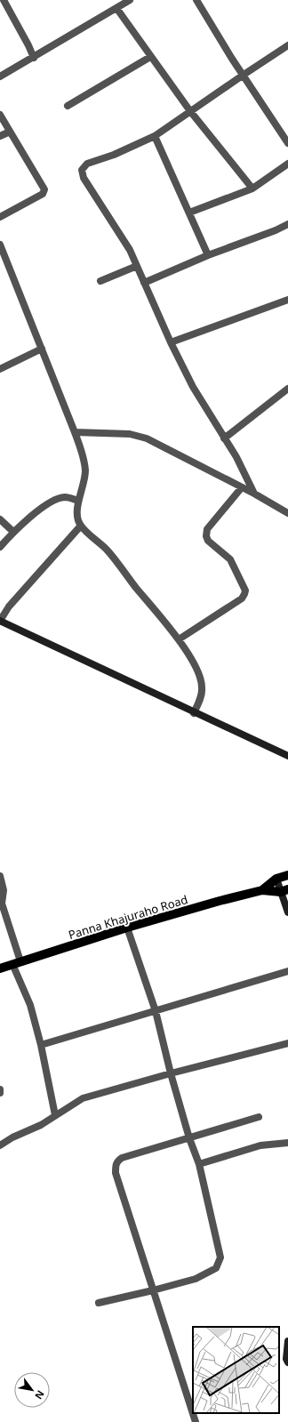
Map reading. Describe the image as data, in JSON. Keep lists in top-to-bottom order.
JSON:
{
  "streets": {
    "main road": ["Panna Khajuraho Road"]
  },
  "north": "bottom right"
}
